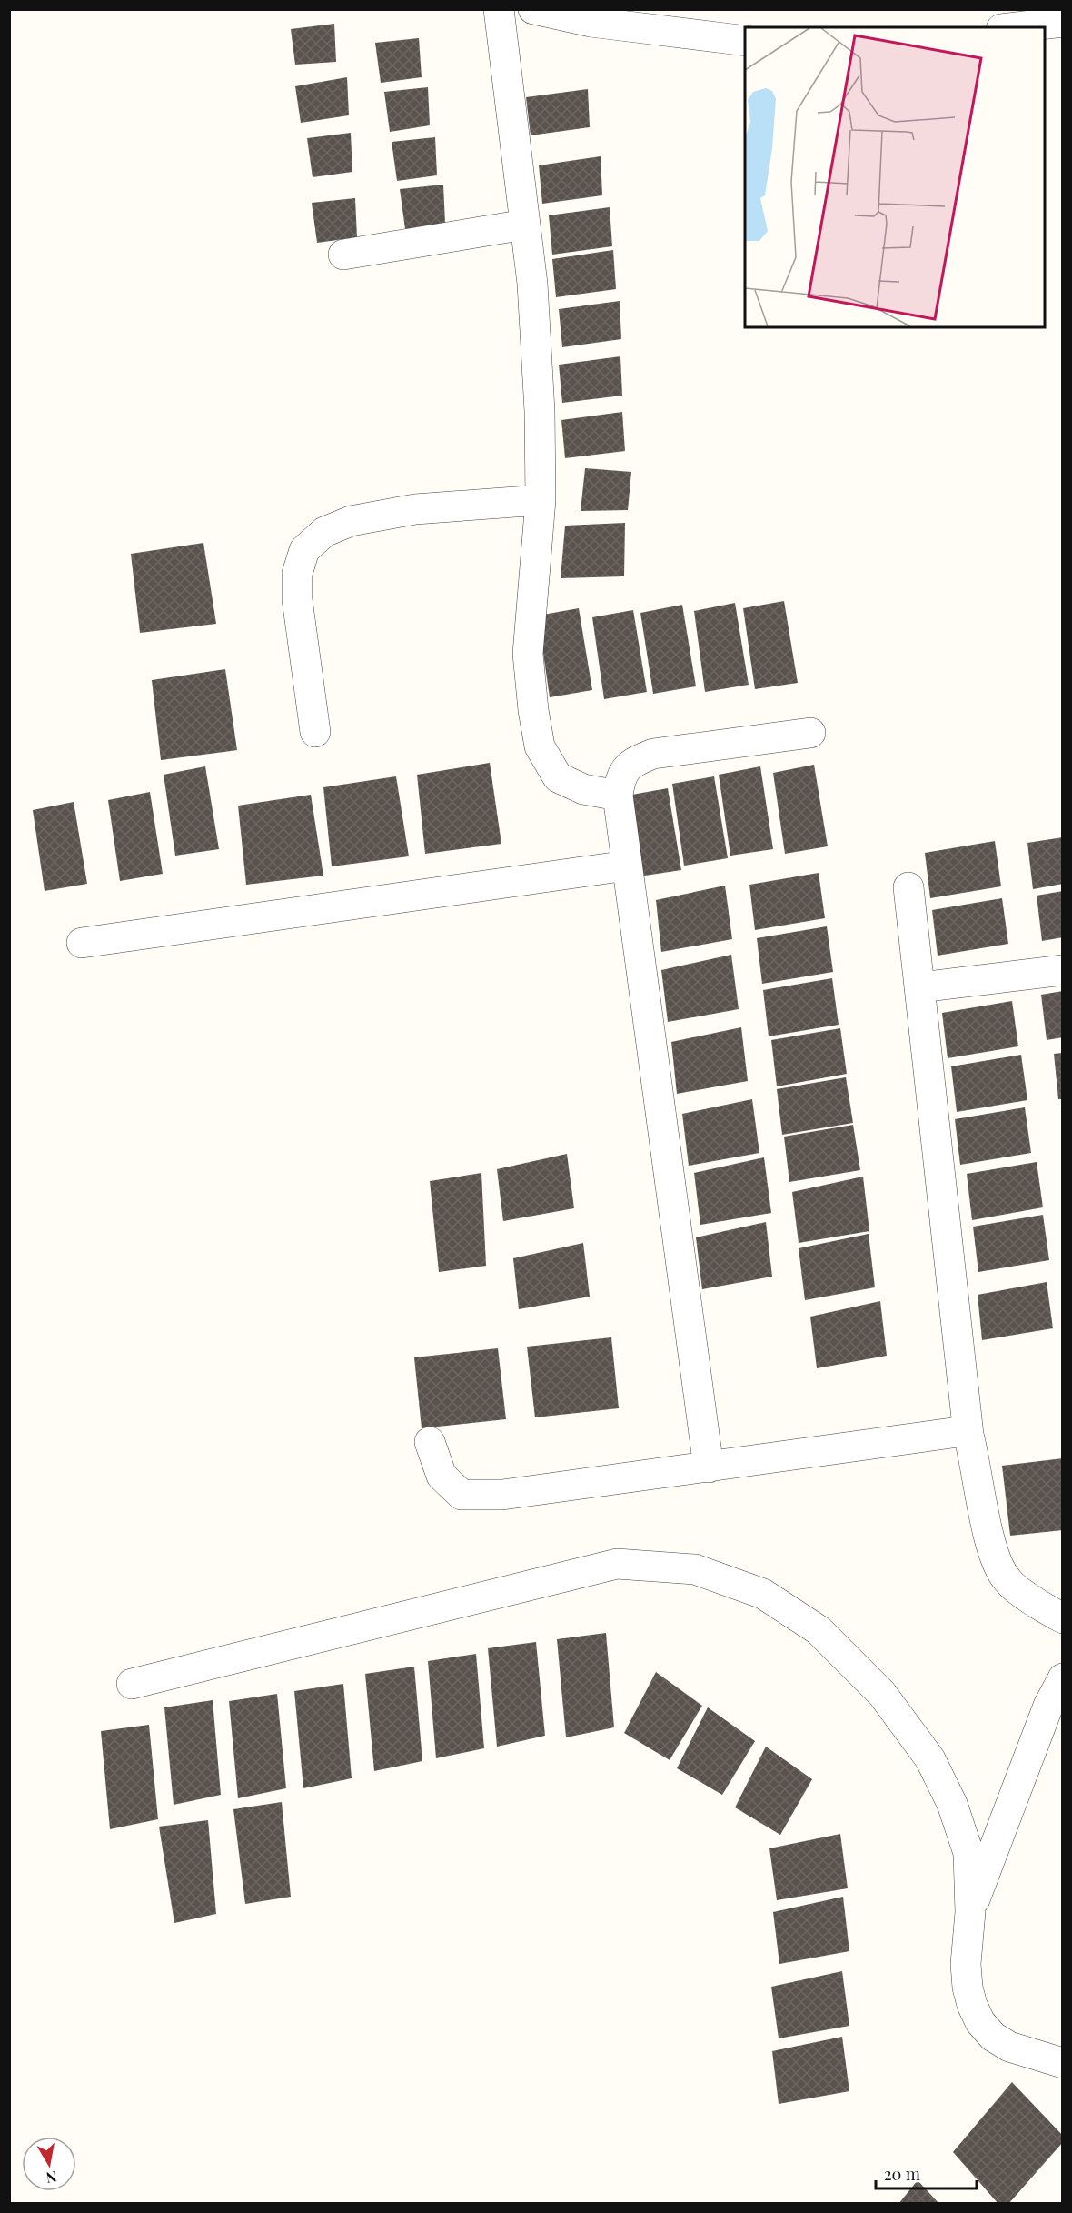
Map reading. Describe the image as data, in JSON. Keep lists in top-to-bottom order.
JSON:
{
  "scale_bar": "20 m",
  "north": "bottom"
}
